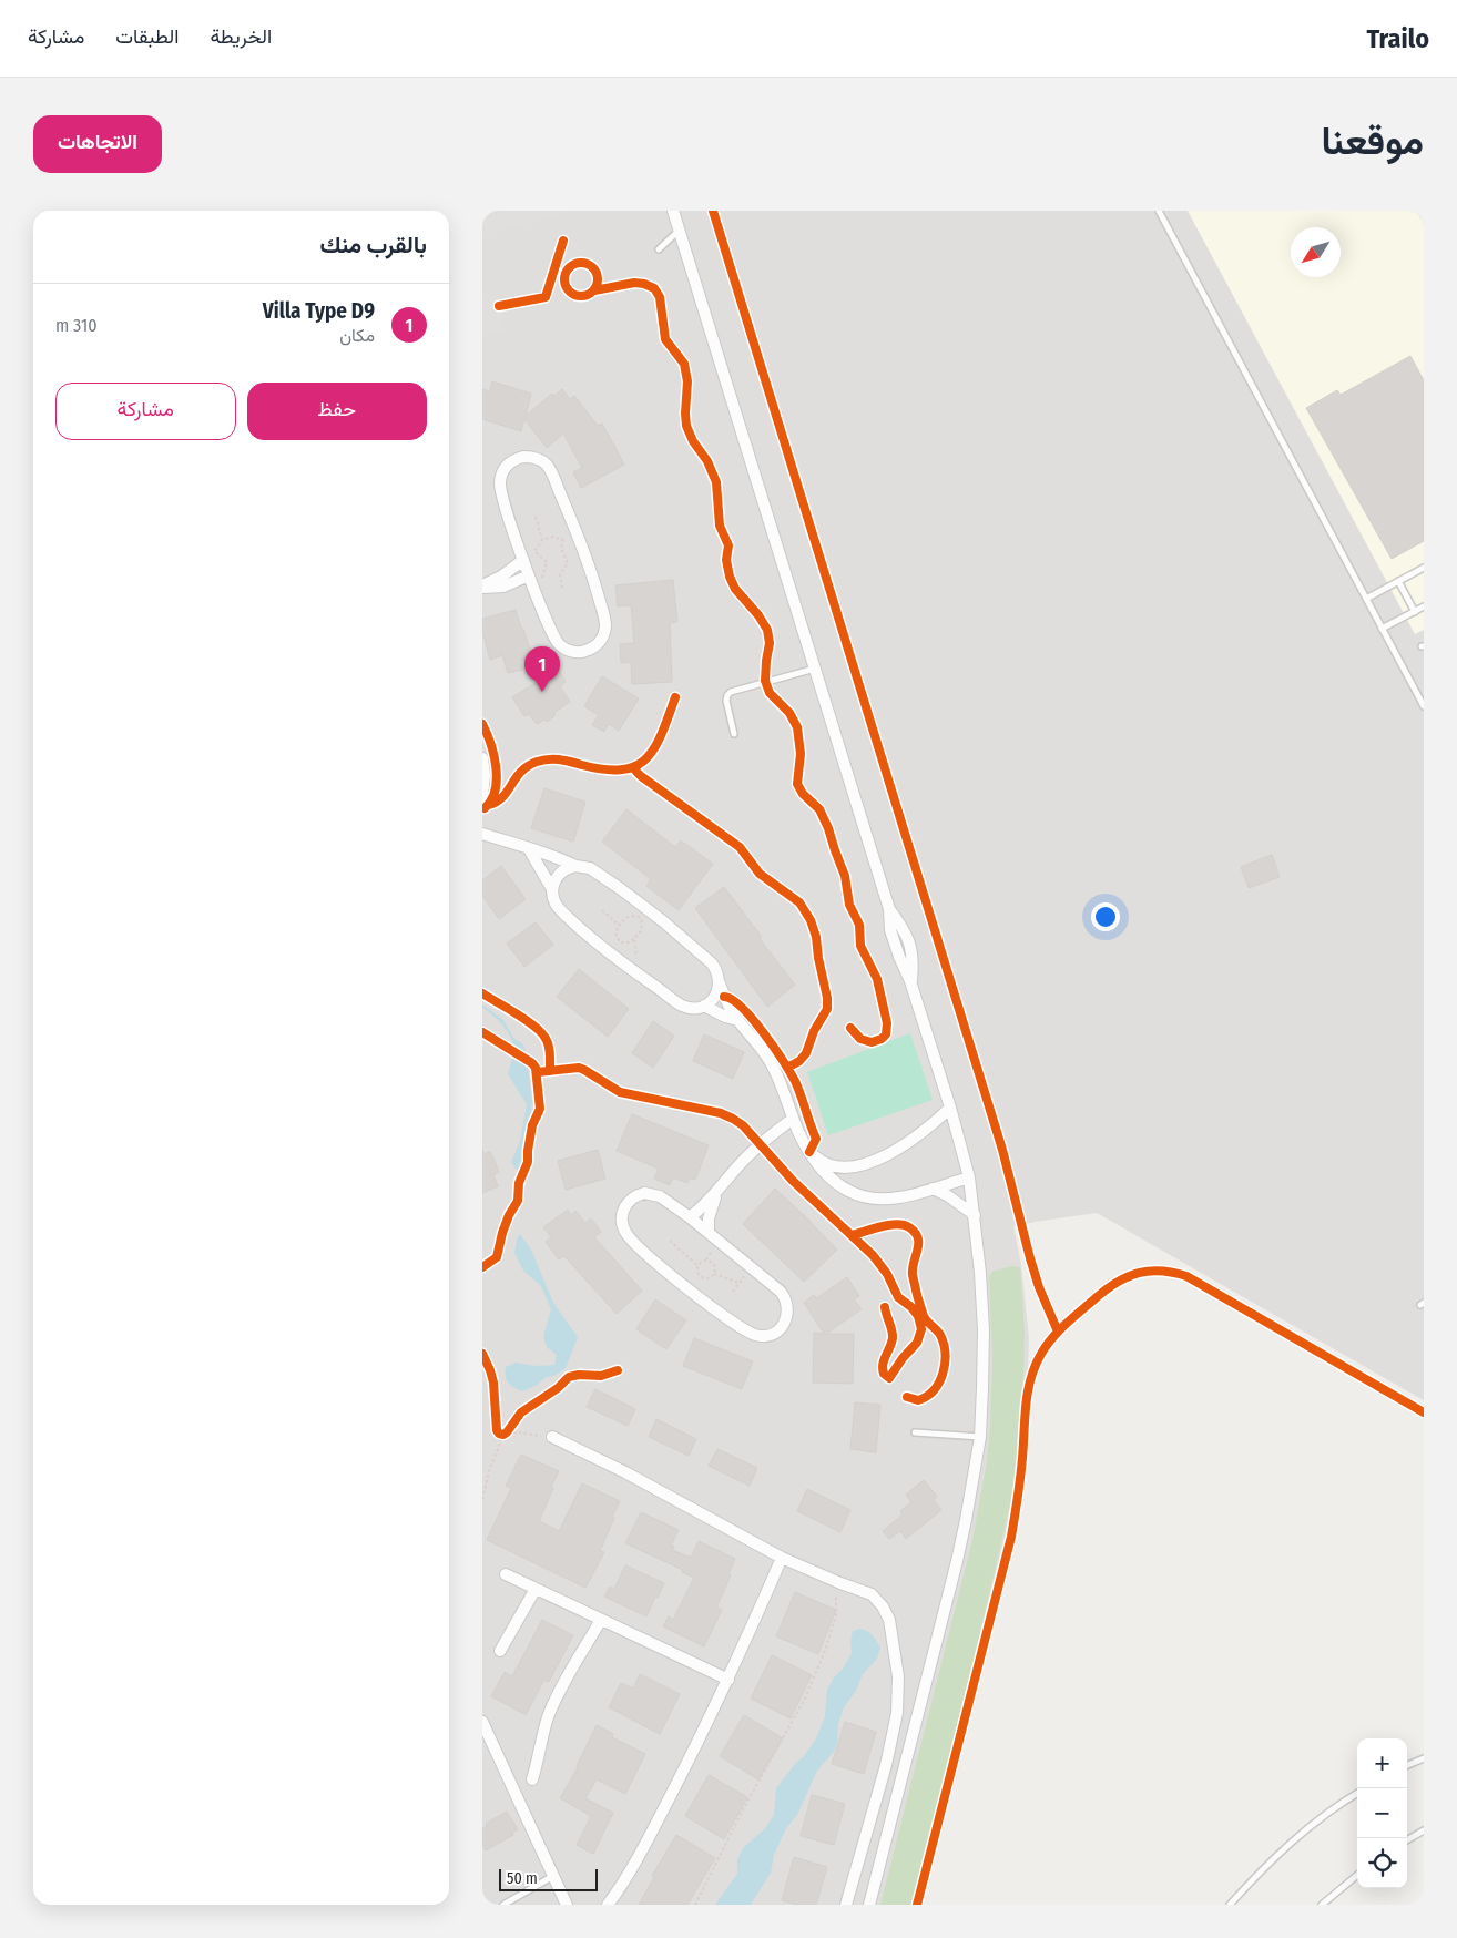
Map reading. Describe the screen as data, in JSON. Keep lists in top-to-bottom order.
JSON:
{
  "scale_bar": "50 m",
  "north": "bottom left",
  "page": {
    "header": "Trailo",
    "nav": ["الخريطة", "الطبقات", "مشاركة"],
    "title": "موقعنا",
    "buttons": [
      "الاتجاهات",
      ["حفظ", "مشاركة"]
    ],
    "heading": "بالقرب منك",
    "list": [
      {
        "mark": "1",
        "name": "Villa Type D9",
        "note": "مكان",
        "value": "310 m"
      }
    ],
    "pins": "1",
    "map_buttons": ["+", "−"],
    "scale": "50 m"
  }
}
